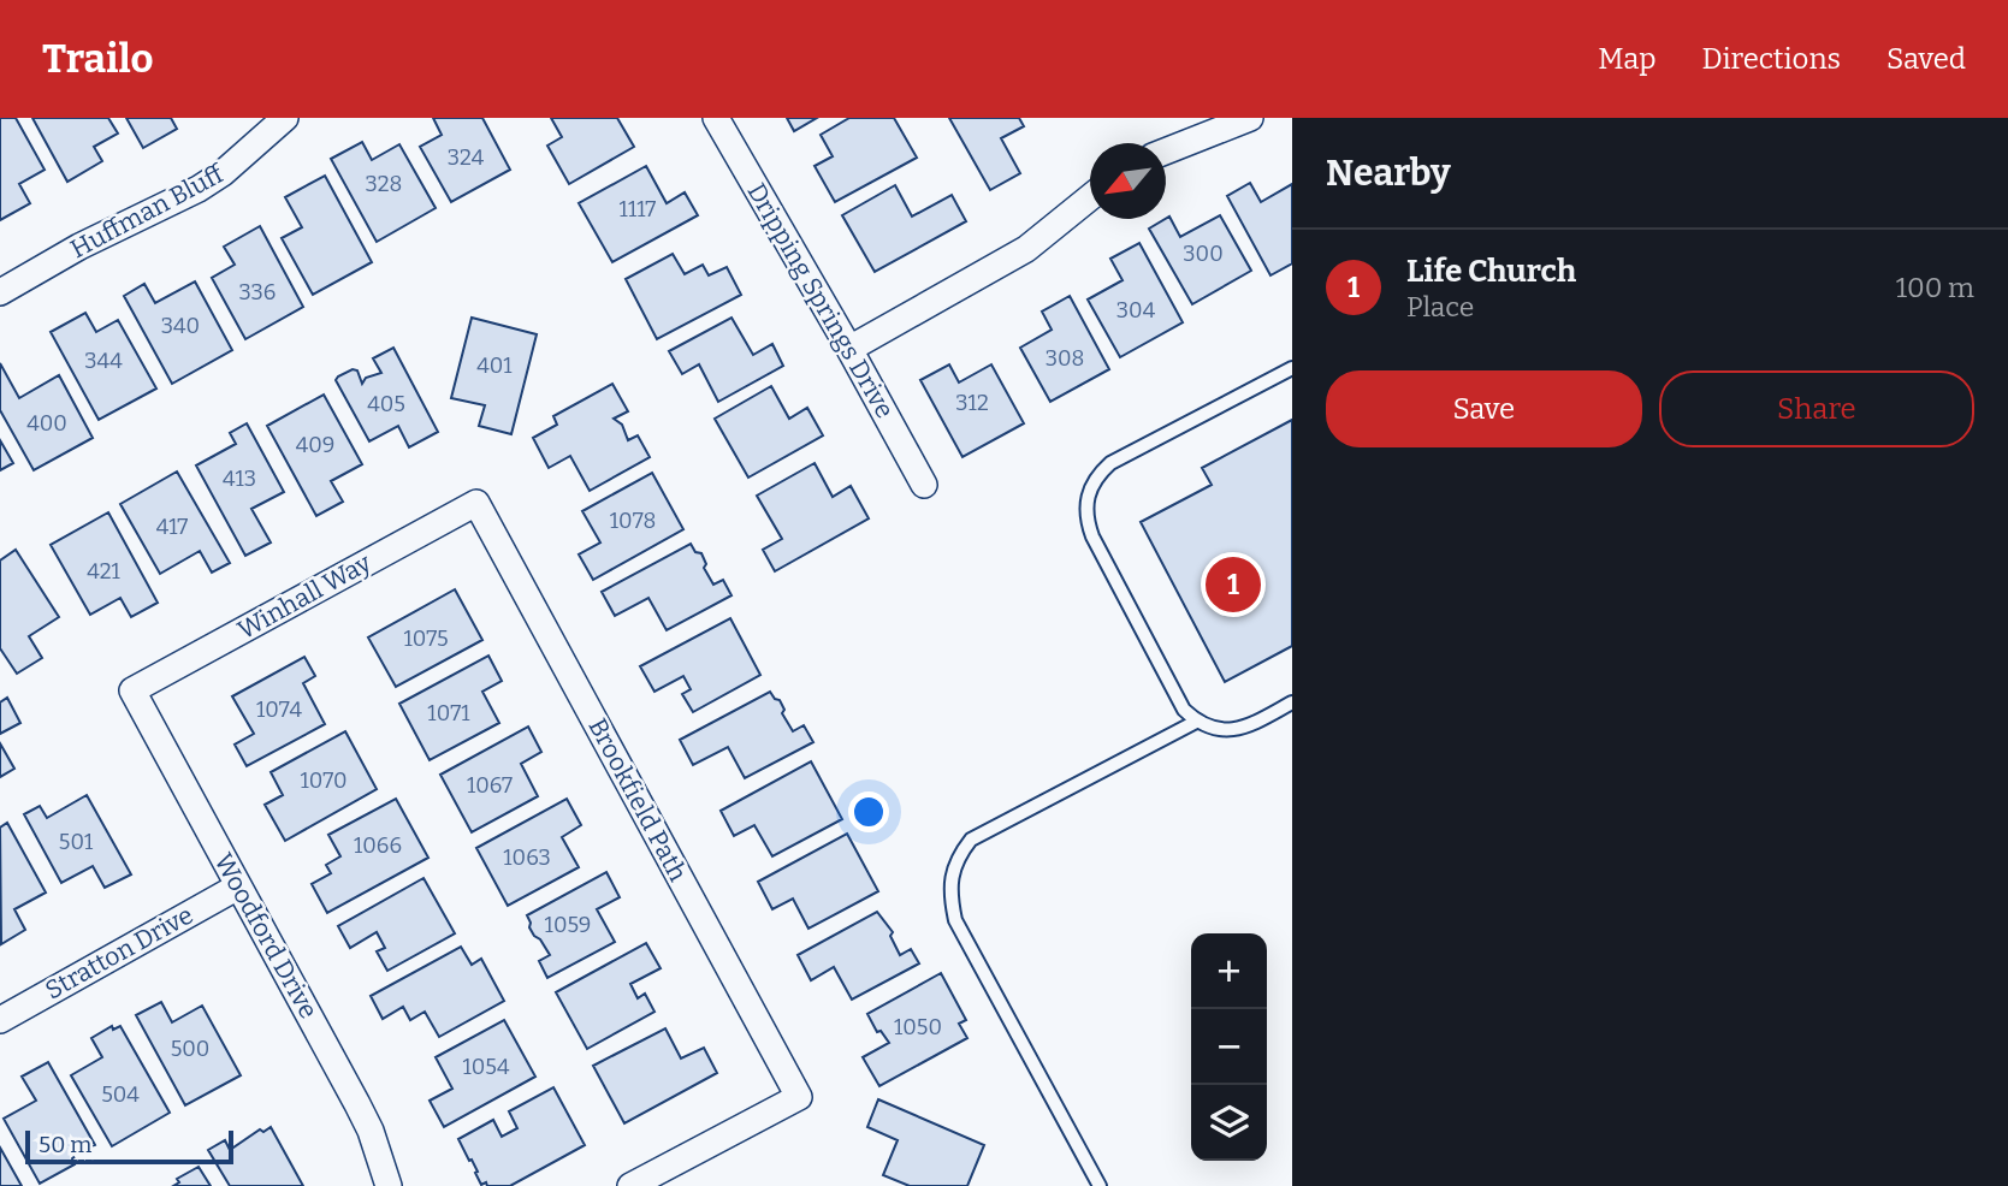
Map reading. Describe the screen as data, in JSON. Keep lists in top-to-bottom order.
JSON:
{
  "streets": {
    "street": [
      "Huffman Bluff",
      "Dripping Springs Drive",
      "Winhall Way",
      "Brookfield Path",
      "Woodford Drive",
      "Stratton Drive"
    ]
  },
  "crossings": [
    ["Winhall Way", "Brookfield Path"],
    ["Winhall Way", "Woodford Drive"],
    ["Woodford Drive", "Stratton Drive"]
  ],
  "house_numbers": [
    "324",
    "328",
    "1117",
    "300",
    "336",
    "304",
    "340",
    "308",
    "344",
    "401",
    "312",
    "405",
    "400",
    "409",
    "413",
    "1078",
    "417",
    "421",
    "1075",
    "1074",
    "1071",
    "1070",
    "1067",
    "501",
    "1066",
    "1063",
    "1059",
    "1050",
    "500",
    "1054",
    "504"
  ],
  "scale_bar": "50 m",
  "north": "bottom left",
  "page": {
    "header": "Trailo",
    "nav": ["Map", "Directions", "Saved"],
    "heading": "Nearby",
    "list": [
      {
        "mark": "1",
        "name": "Life Church",
        "note": "Place",
        "value": "100 m"
      }
    ],
    "buttons": ["Save", "Share"],
    "pins": "1",
    "map_buttons": ["+", "−"],
    "scale": "50 m"
  }
}
